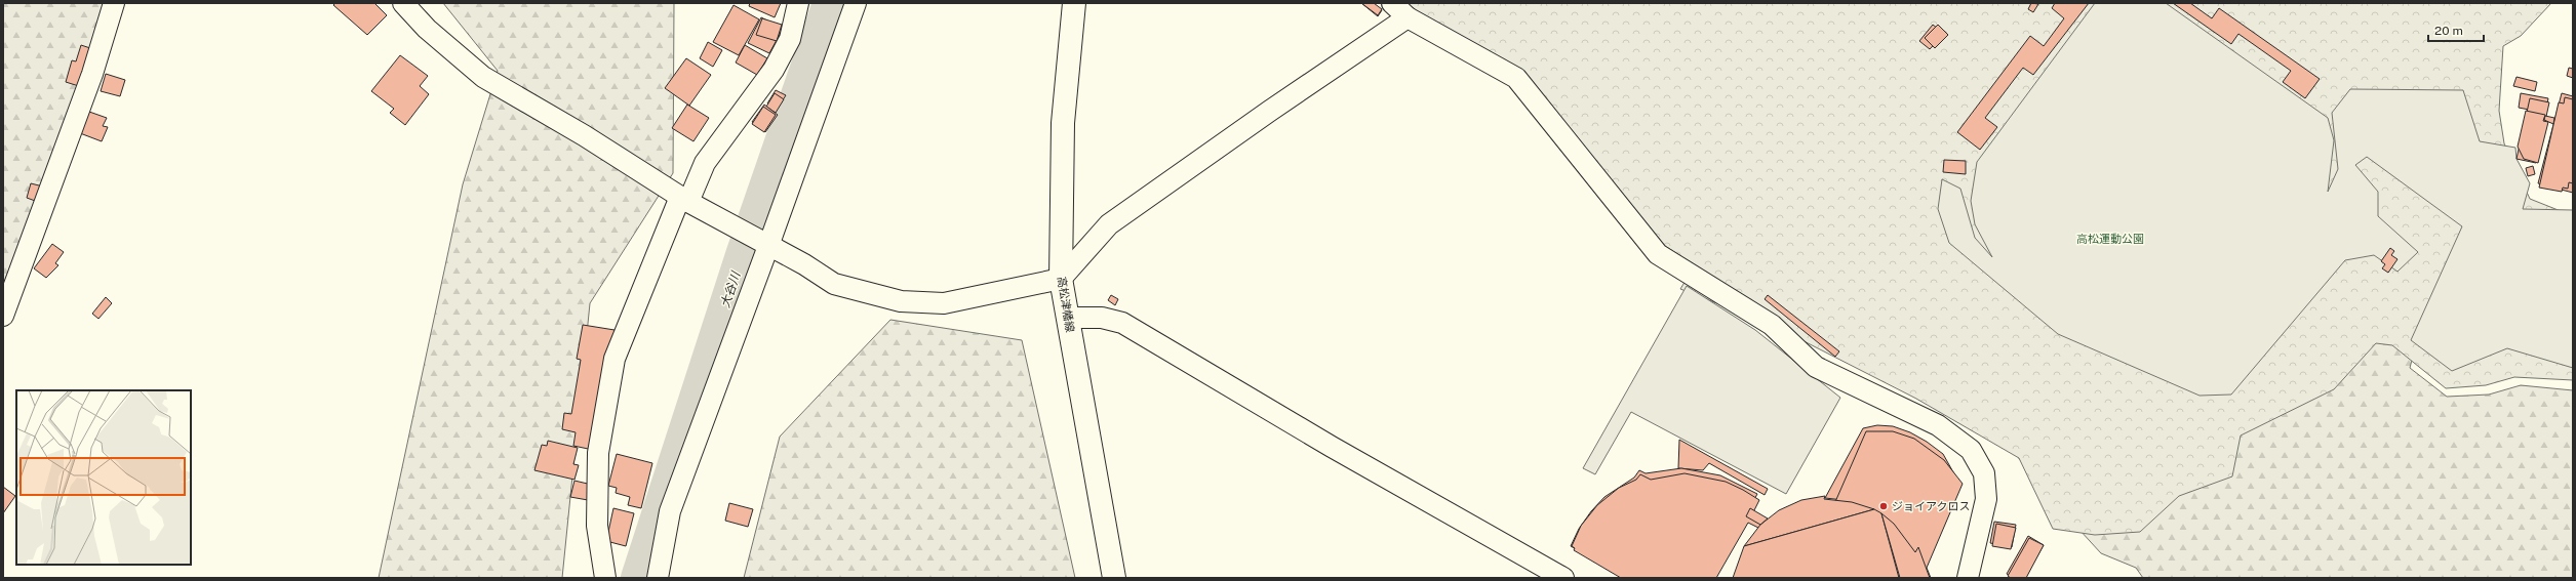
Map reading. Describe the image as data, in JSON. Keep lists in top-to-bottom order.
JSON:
{
  "streets": {
    "main road": ["高松津幡線"]
  },
  "water": ["大谷川"],
  "parks": ["高松運動公園"],
  "places": ["ジョイアクロス"],
  "scale_bar": "20 m"
}
